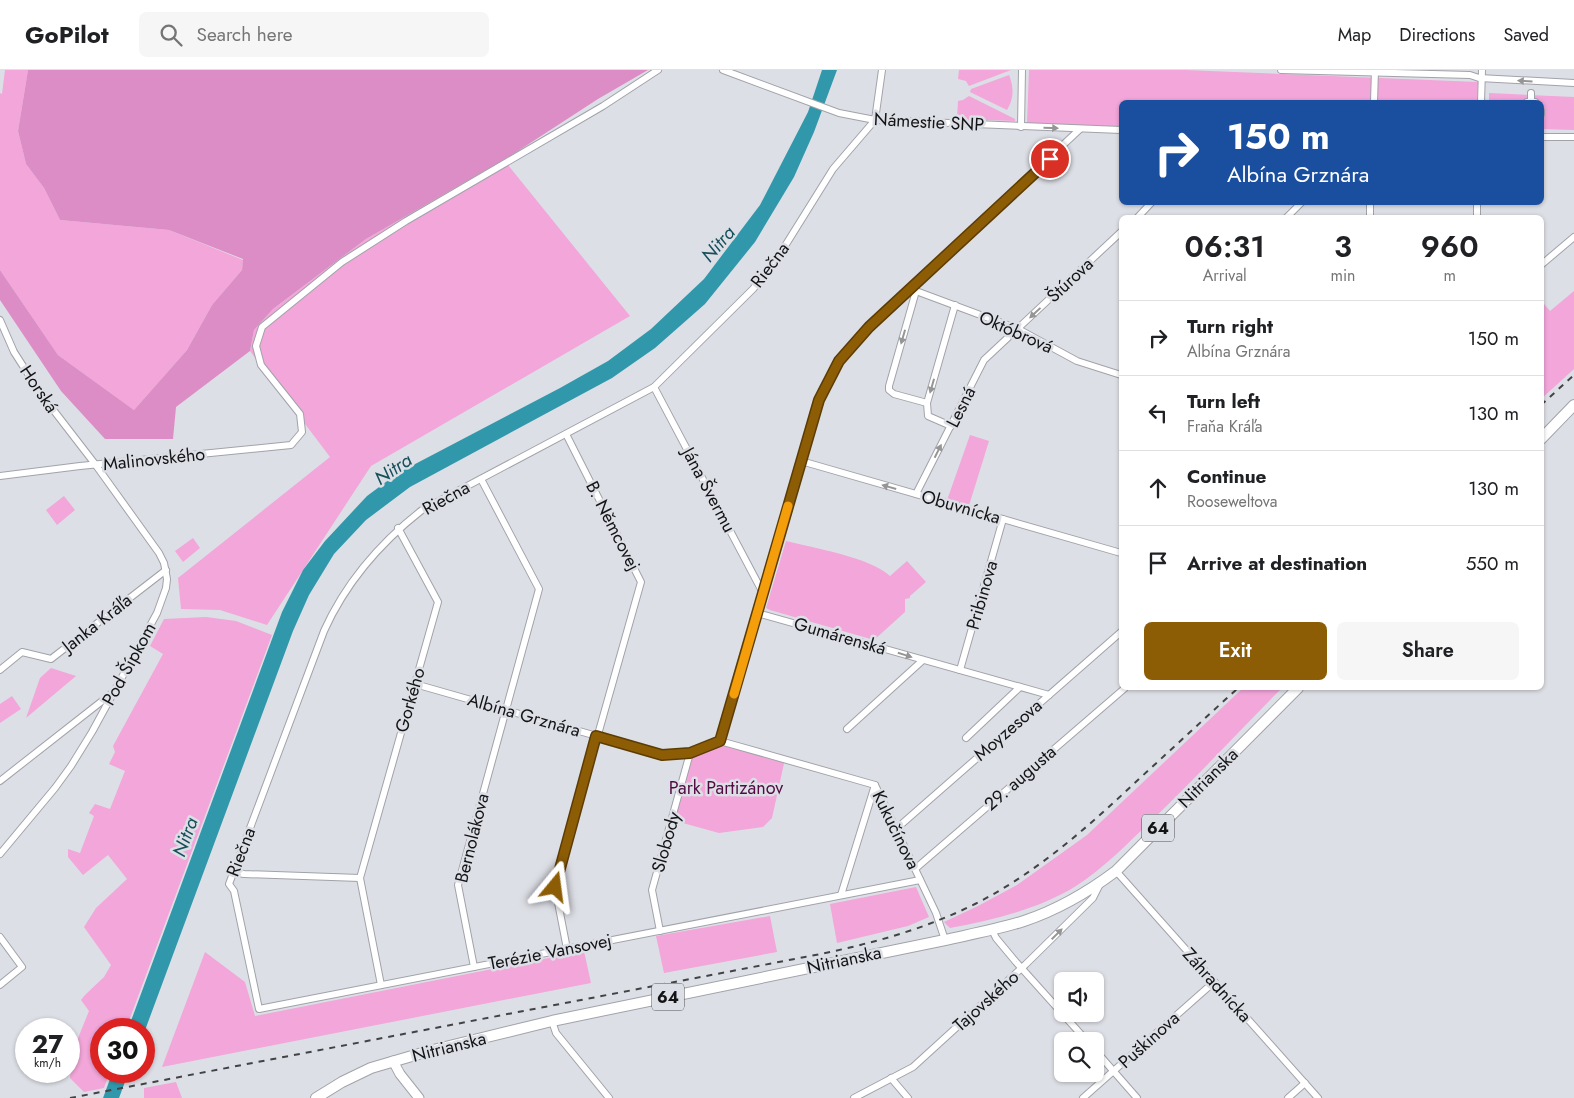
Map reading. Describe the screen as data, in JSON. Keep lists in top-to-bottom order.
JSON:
{
  "streets": {
    "main road": ["Nitrianska", "64"],
    "street": [
      "Námestie SNP",
      "Riečna",
      "Štúrova",
      "Októbrová",
      "Horská",
      "Lesná",
      "Malinovského",
      "Jána Švermu",
      "Obuvnícka",
      "B. Němcovej",
      "Pribinova",
      "Janka Kráľa",
      "Gumárenská",
      "Pod Šípkom",
      "Gorkého",
      "Albína Grznára",
      "Moyzesova",
      "29. augusta",
      "Kukučínova",
      "Bernolákova",
      "Slobody",
      "Terézie Vansovej",
      "Záhradnícka",
      "Tajovského",
      "Puškinova"
    ]
  },
  "crossings": [
    ["Námestie SNP", "Riečna"],
    ["Riečna", "Jána Švermu"],
    ["Riečna", "B. Němcovej"],
    ["Riečna", "Gorkého"],
    ["Riečna", "Bernolákova"],
    ["Riečna", "Terézie Vansovej"],
    ["Štúrova", "Októbrová"],
    ["Štúrova", "Lesná"],
    ["Októbrová", "Lesná"],
    ["Horská", "Malinovského"],
    ["Lesná", "Obuvnícka"],
    ["Obuvnícka", "Pribinova"],
    ["B. Němcovej", "Albína Grznára"],
    ["B. Němcovej", "Terézie Vansovej"],
    ["Pribinova", "Gumárenská"],
    ["Janka Kráľa", "Pod Šípkom"],
    ["Gumárenská", "Moyzesova"],
    ["Gorkého", "Albína Grznára"],
    ["Gorkého", "Terézie Vansovej"],
    ["Albína Grznára", "Kukučínova"],
    ["Albína Grznára", "Bernolákova"],
    ["Albína Grznára", "Slobody"],
    ["Moyzesova", "Kukučínova"],
    ["29. augusta", "Kukučínova"],
    ["Nitrianska", "Kukučínova"],
    ["Nitrianska", "Záhradnícka"],
    ["Nitrianska", "Tajovského"],
    ["Kukučínova", "Terézie Vansovej"],
    ["Bernolákova", "Terézie Vansovej"],
    ["Slobody", "Terézie Vansovej"],
    ["Záhradnícka", "Puškinova"]
  ],
  "one_way": [
    "Štúrova",
    "Lesná",
    "Obuvnícka",
    "Gumárenská",
    "Tajovského"
  ],
  "water": ["Nitra"],
  "parks": ["Park Partizánov"],
  "page": {
    "header": "GoPilot",
    "search": "Search here",
    "nav": ["Map", "Directions", "Saved"],
    "turn": ["150 m", "Albína Grznára"],
    "eta": [
      "06:31",
      "Arrival",
      "3",
      "min",
      "960",
      "m"
    ],
    "list": [
      {
        "name": "Turn right",
        "note": "Albína Grznára",
        "value": "150 m"
      },
      {
        "name": "Turn left",
        "note": "Fraňa Kráľa",
        "value": "130 m"
      },
      {
        "name": "Continue",
        "note": "Rooseweltova",
        "value": "130 m"
      },
      {
        "name": "Arrive at destination",
        "value": "550 m"
      }
    ],
    "buttons": ["Exit", "Share"],
    "speed": "27 km/h",
    "limit": "30"
  }
}
